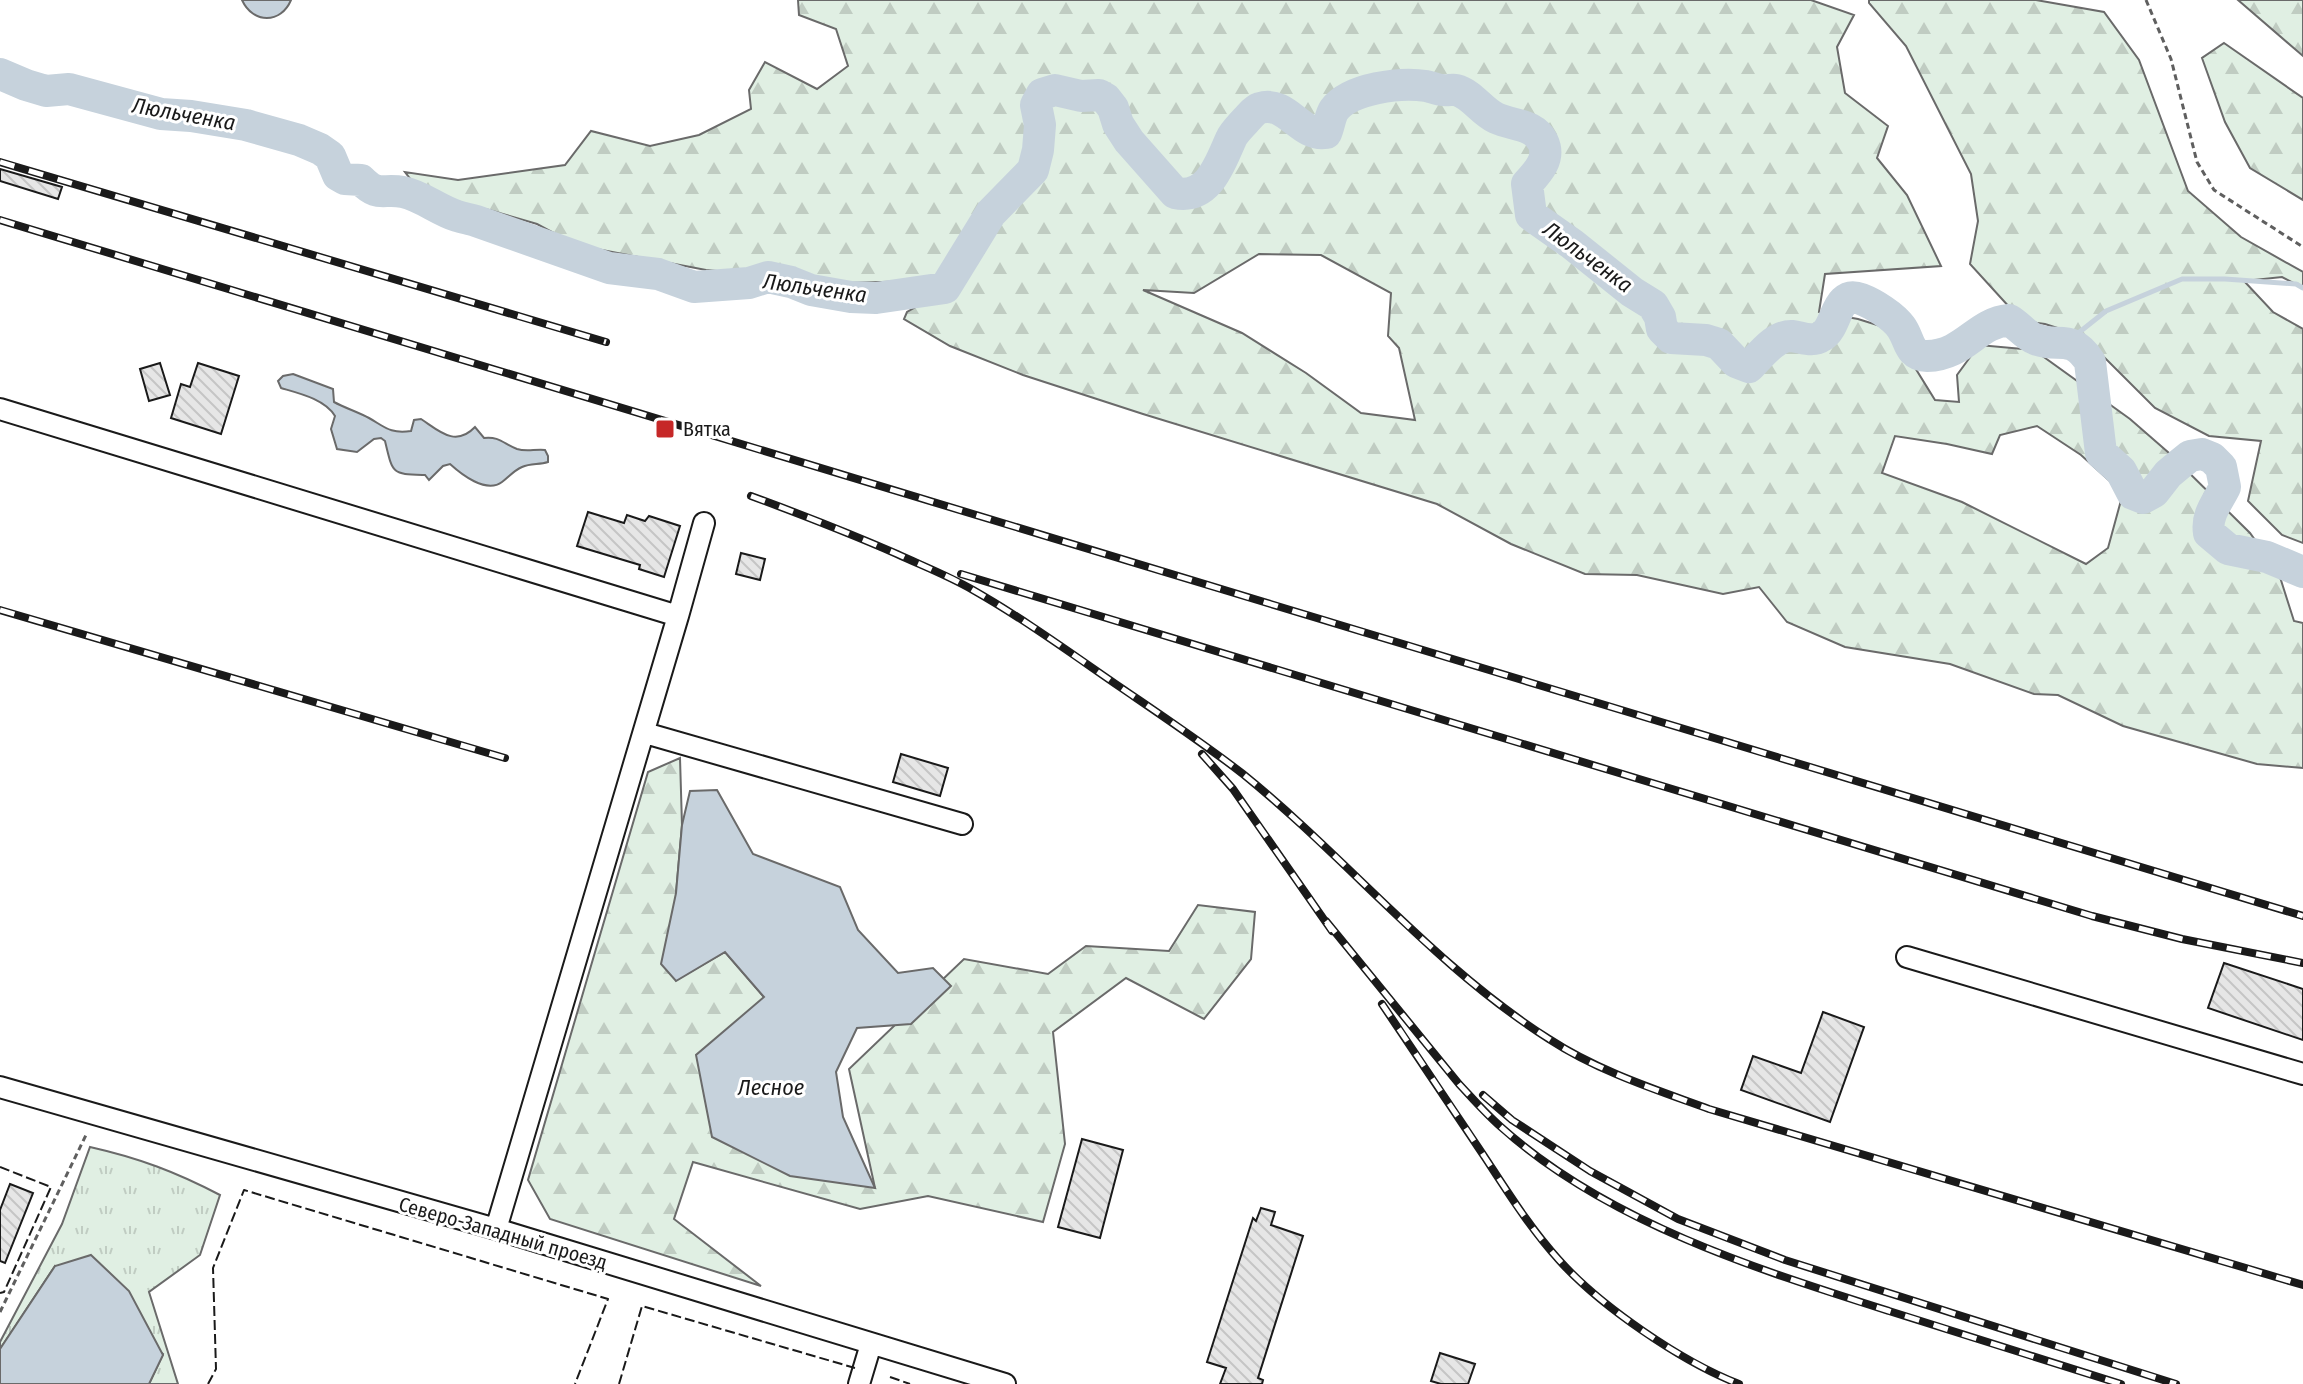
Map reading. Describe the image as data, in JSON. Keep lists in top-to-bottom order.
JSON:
{
  "streets": {
    "street": ["Северо-Западный проезд"]
  },
  "water": ["Люльченка", "Лесное"],
  "places": {
    "transit": ["Вятка"]
  }
}
